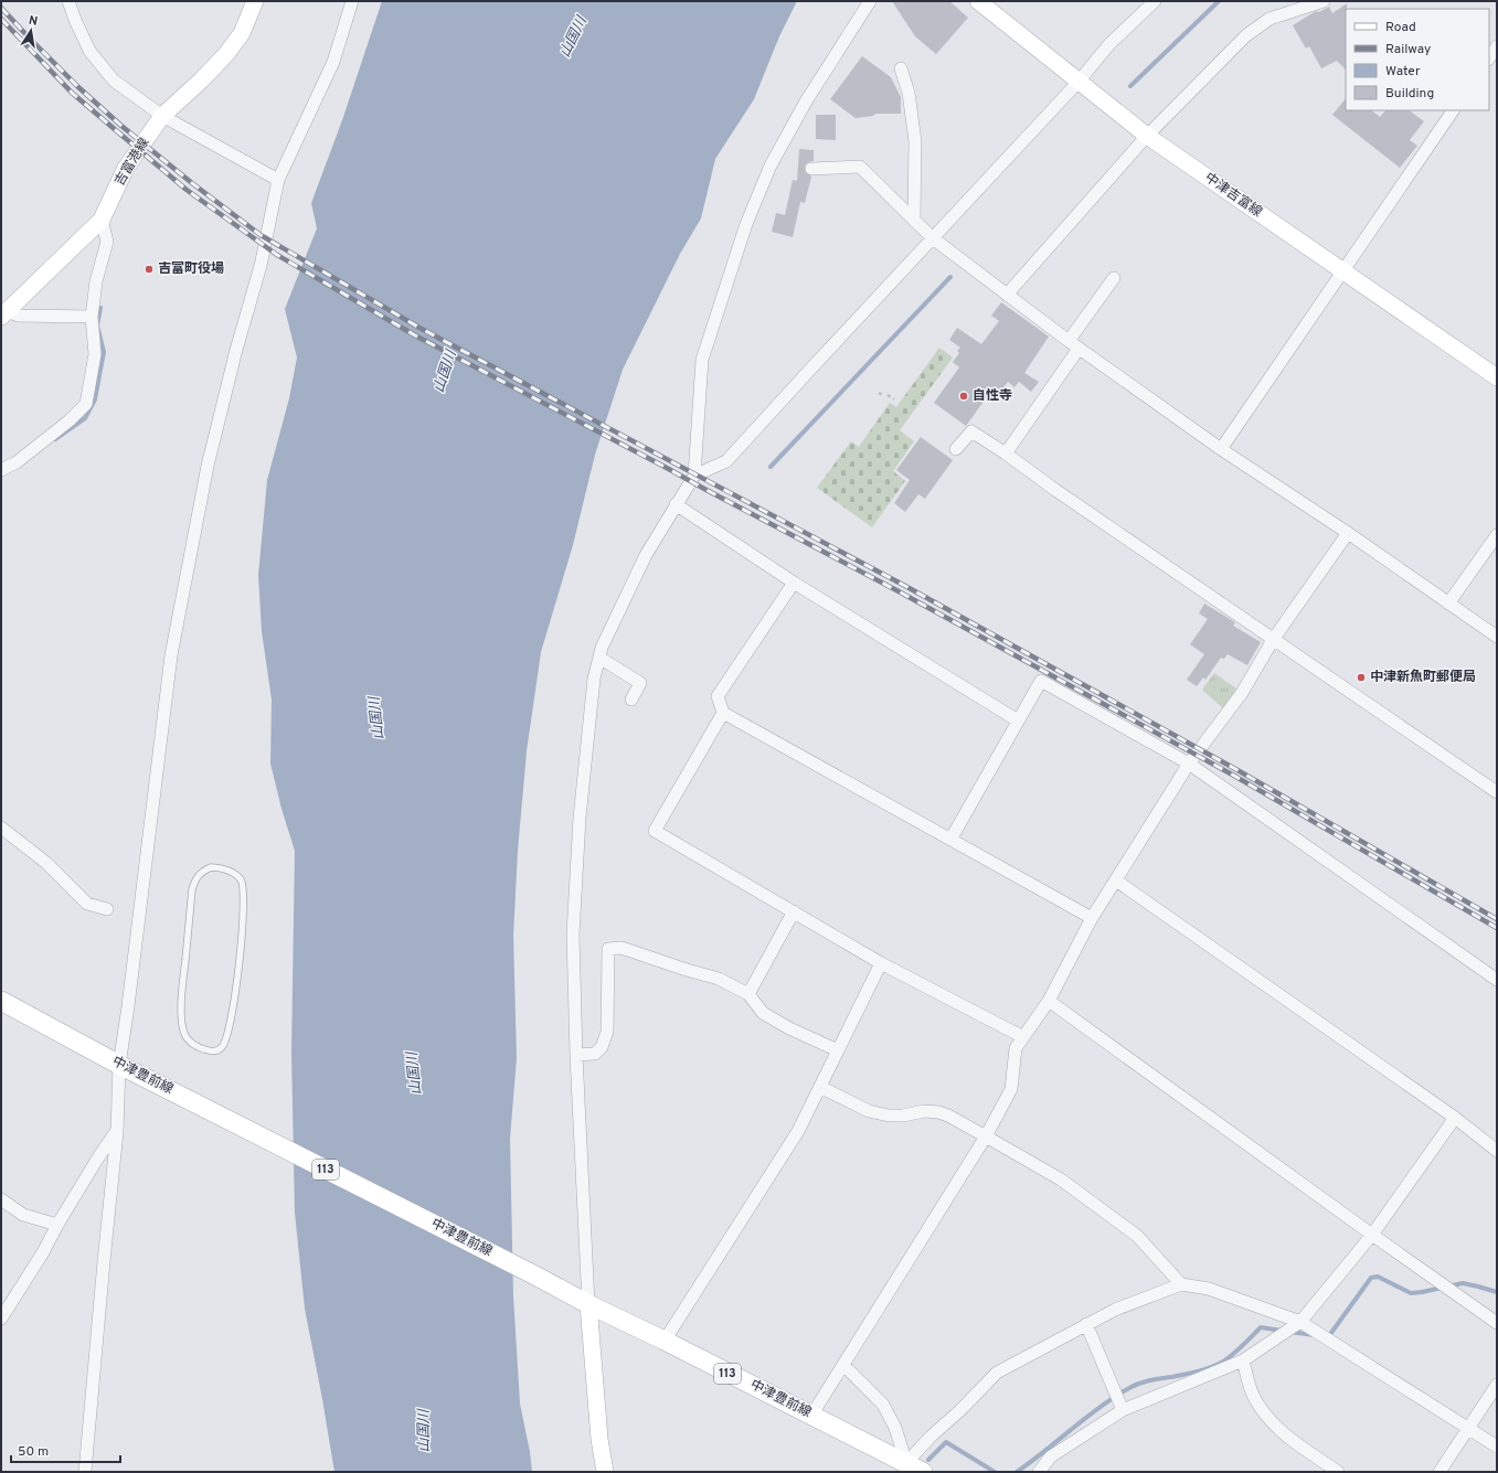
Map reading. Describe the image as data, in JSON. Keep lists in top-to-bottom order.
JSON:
{
  "streets": {
    "main road": [
      "吉富港線",
      "中津吉富線",
      "中津豊前線",
      "113"
    ]
  },
  "water": ["山国川"],
  "places": ["吉富町役場", "自性寺", "中津新魚町郵便局"],
  "legend": [
    "Road",
    "Railway",
    "Water",
    "Building"
  ],
  "scale_bar": "50 m",
  "north": "top"
}
